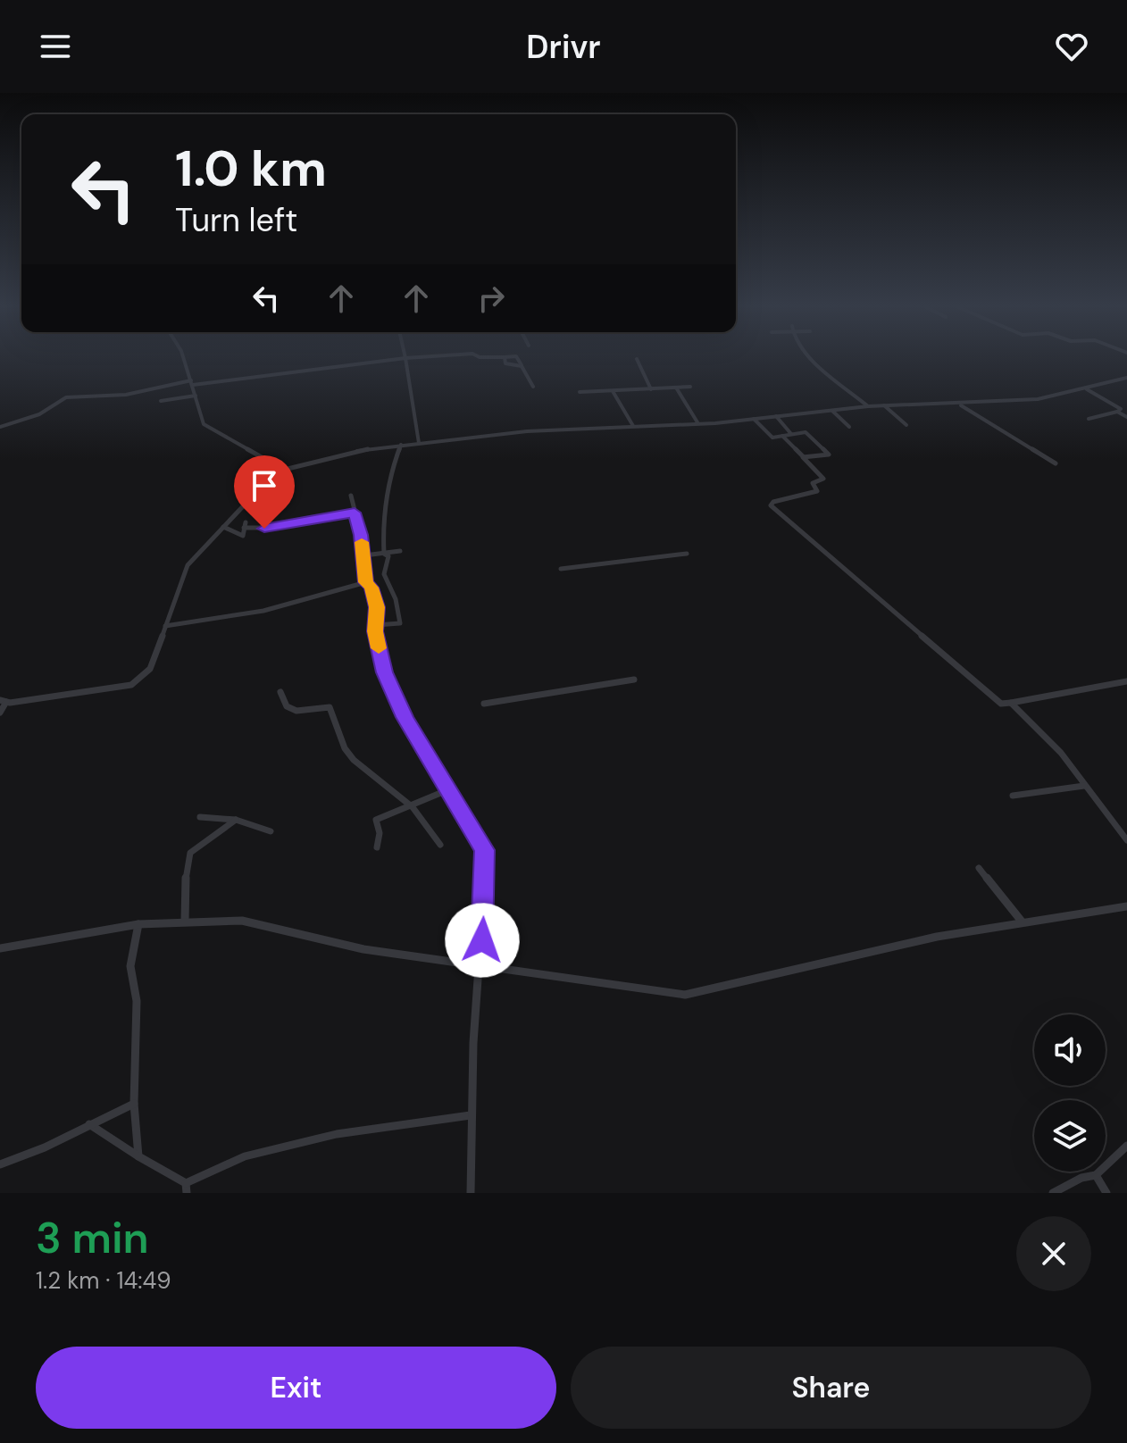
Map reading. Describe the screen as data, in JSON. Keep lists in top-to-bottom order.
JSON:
{
  "page": {
    "header": "Drivr",
    "turn": ["1.0 km", "Turn left"],
    "heading": ["3 min", "1.2 km · 14:49"],
    "buttons": ["Exit", "Share"]
  }
}
